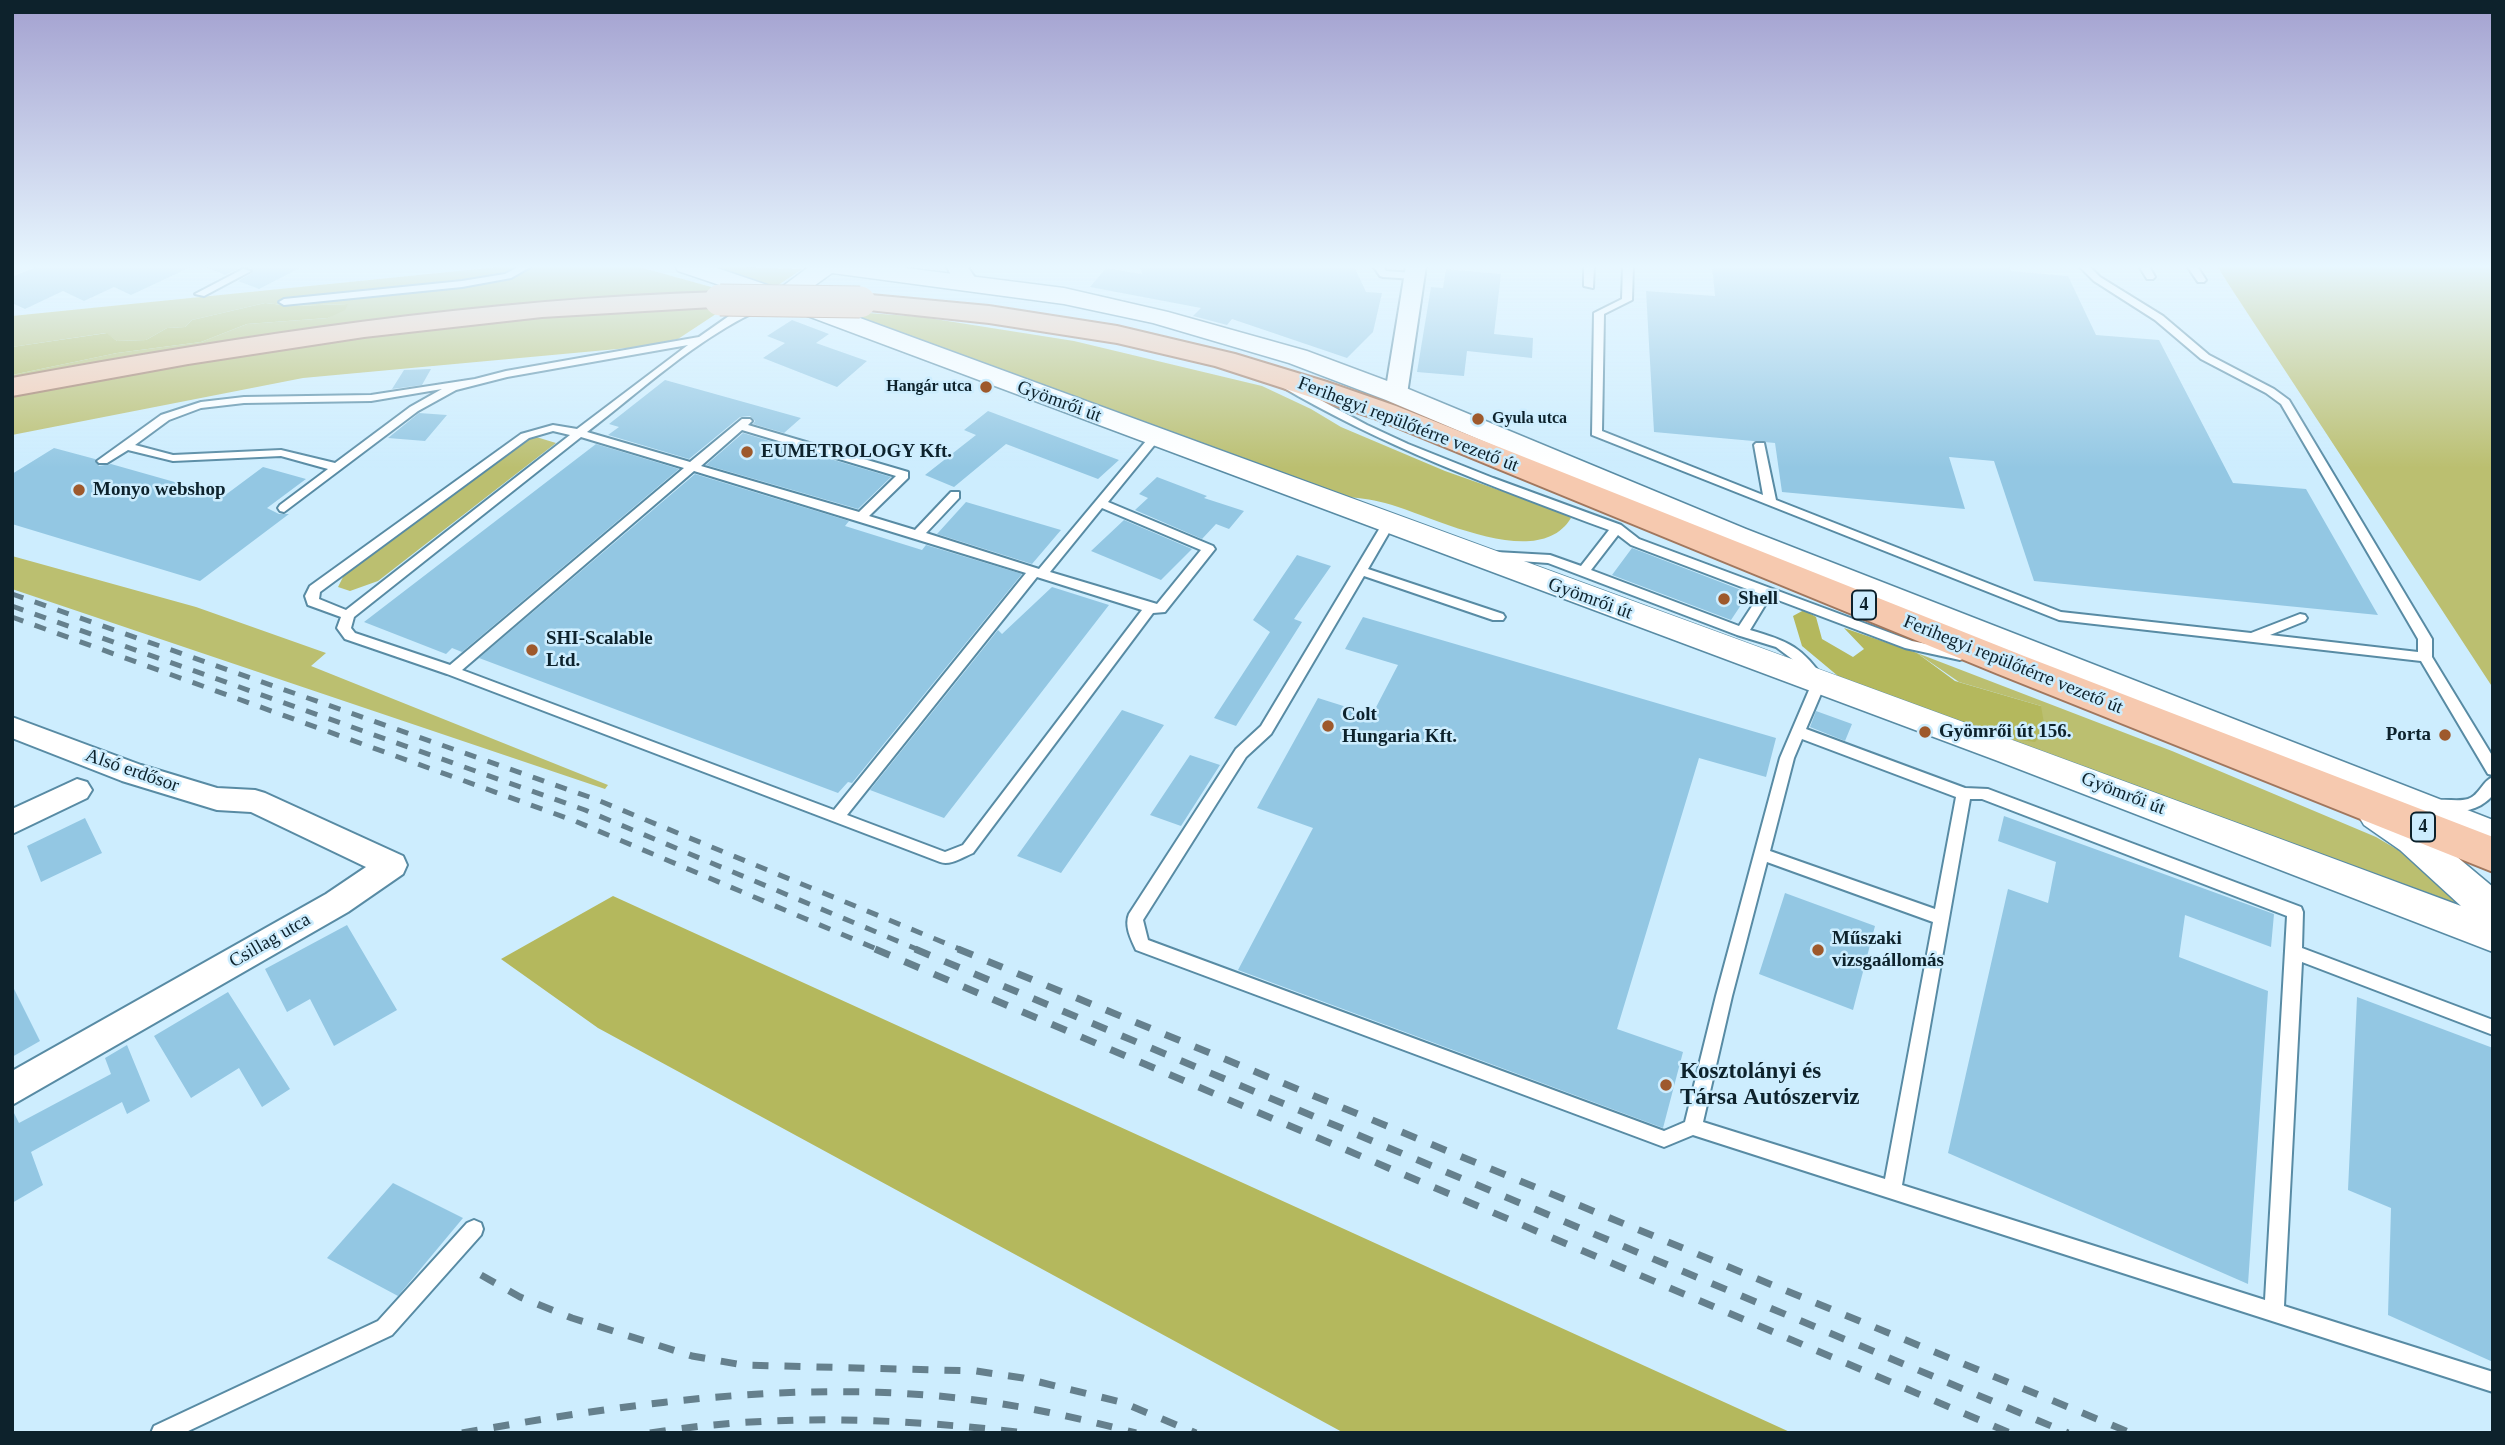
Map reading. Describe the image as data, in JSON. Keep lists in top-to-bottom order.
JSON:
{
  "streets": {
    "main road": ["Ferihegyi repülőtérre vezető út", "4"],
    "street": ["Gyömrői út", "Alsó erdősor", "Csillag utca"]
  },
  "crossings": [
    ["Alsó erdősor", "Csillag utca"]
  ],
  "places": [
    "Hangár utca",
    "Gyula utca",
    "EUMETROLOGY Kft.",
    "Monyo webshop",
    "Shell",
    "SHI-Scalable Ltd.",
    "Colt Hungaria Kft.",
    "Gyömrői út 156.",
    "Porta",
    "Műszaki vizsgaállomás",
    "Kosztolányi és Társa Autószerviz"
  ]
}
